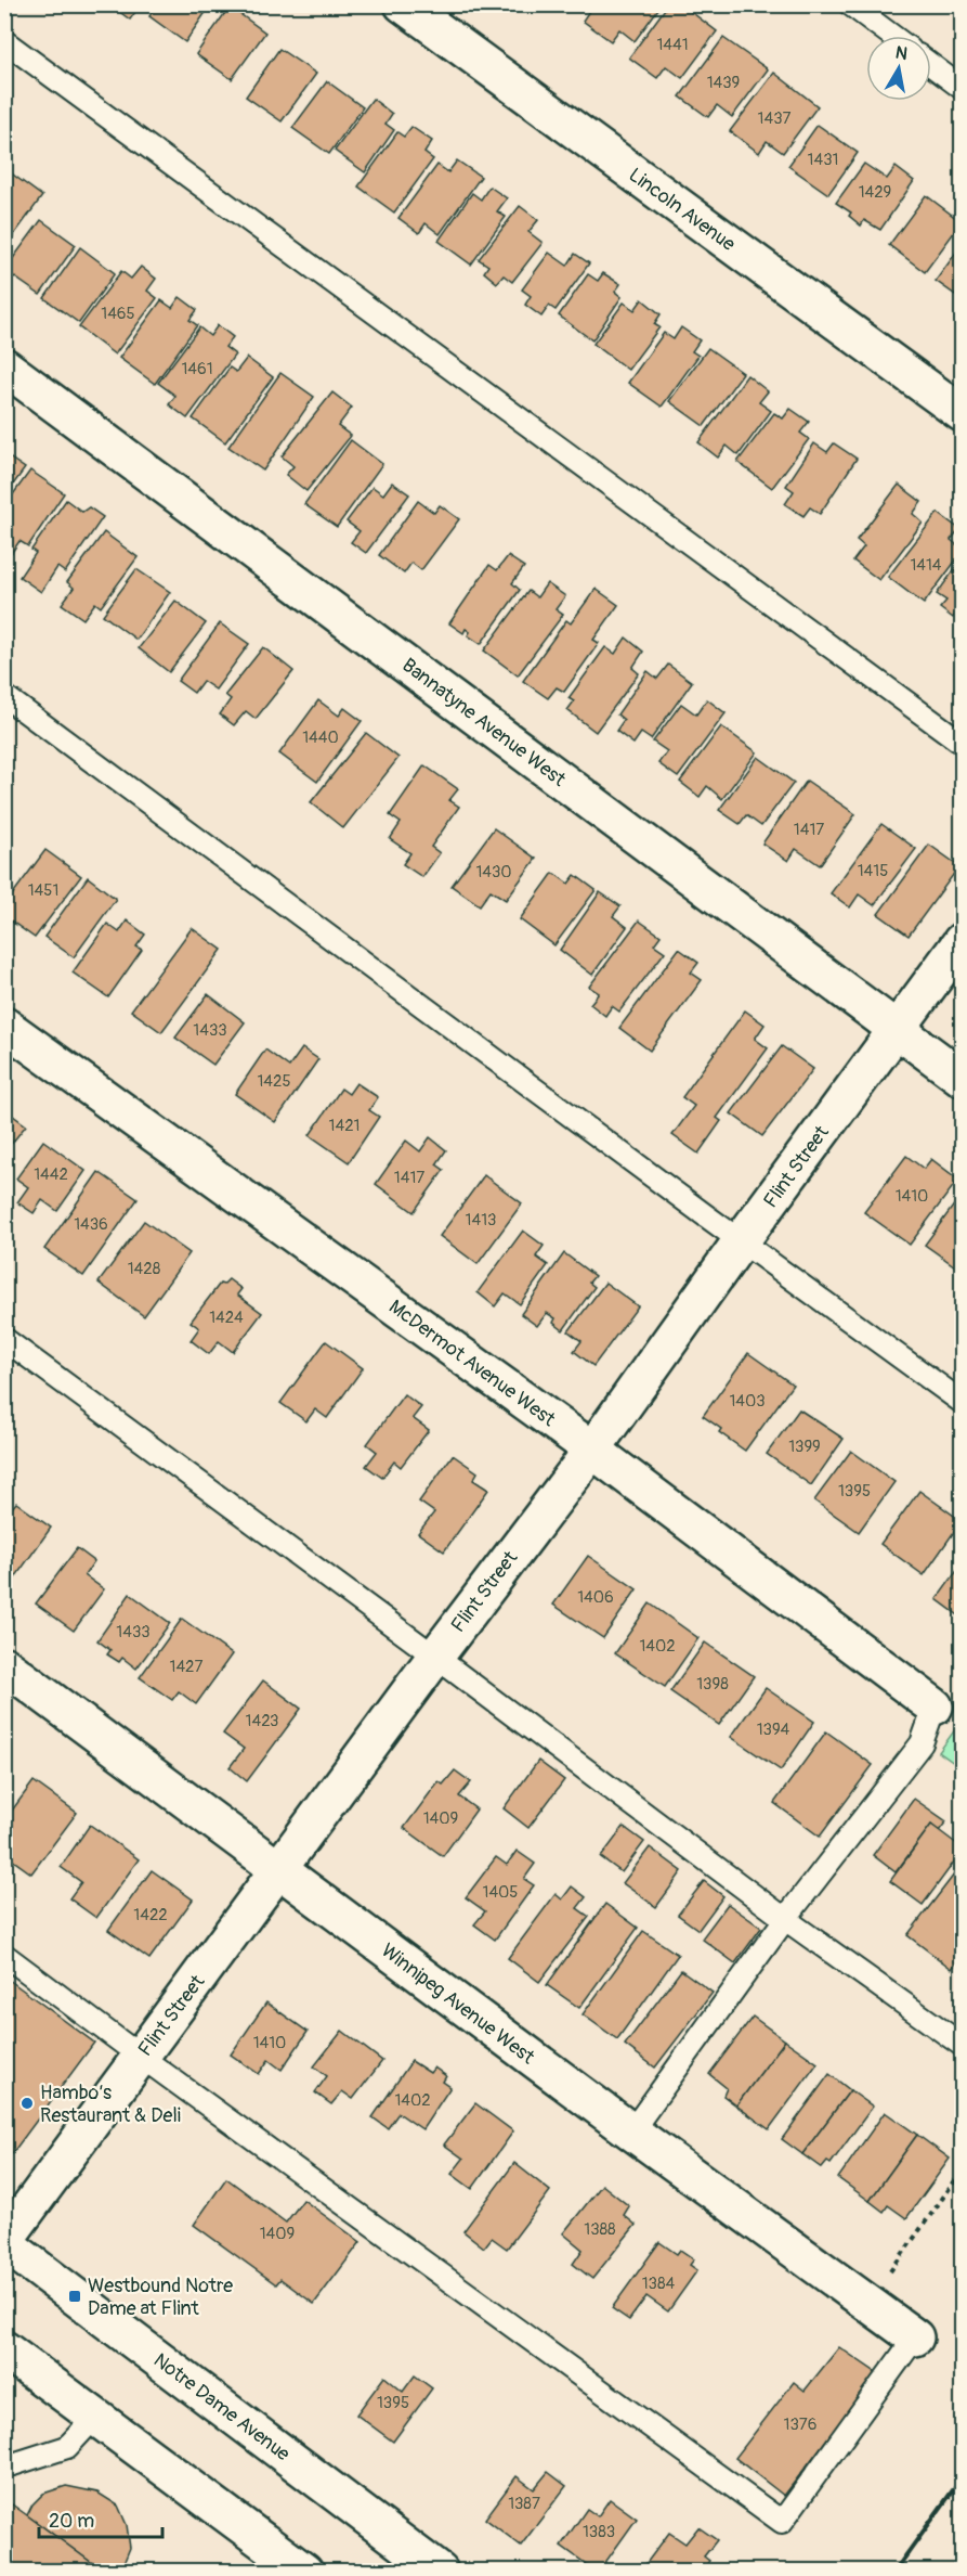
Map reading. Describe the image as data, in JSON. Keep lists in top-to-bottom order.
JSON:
{
  "streets": {
    "street": [
      "Lincoln Avenue",
      "Bannatyne Avenue West",
      "Flint Street",
      "McDermot Avenue West",
      "Winnipeg Avenue West",
      "Notre Dame Avenue"
    ]
  },
  "crossings": [
    ["Bannatyne Avenue West", "Flint Street"],
    ["Flint Street", "McDermot Avenue West"],
    ["Flint Street", "Winnipeg Avenue West"],
    ["Flint Street", "Notre Dame Avenue"]
  ],
  "places": {
    "other": ["Hambo’s Restaurant & Deli"],
    "transit": ["Westbound Notre Dame at Flint"]
  },
  "house_numbers": [
    "1441",
    "1439",
    "1437",
    "1431",
    "1429",
    "1465",
    "1461",
    "1414",
    "1440",
    "1417",
    "1415",
    "1430",
    "1451",
    "1433",
    "1425",
    "1421",
    "1442",
    "1417",
    "1410",
    "1413",
    "1436",
    "1428",
    "1424",
    "1403",
    "1399",
    "1395",
    "1406",
    "1433",
    "1402",
    "1427",
    "1398",
    "1423",
    "1394",
    "1409",
    "1405",
    "1422",
    "1410",
    "1402",
    "1388",
    "1409",
    "1384",
    "1395",
    "1376",
    "1387",
    "1383"
  ],
  "scale_bar": "20 m",
  "north": "top"
}
